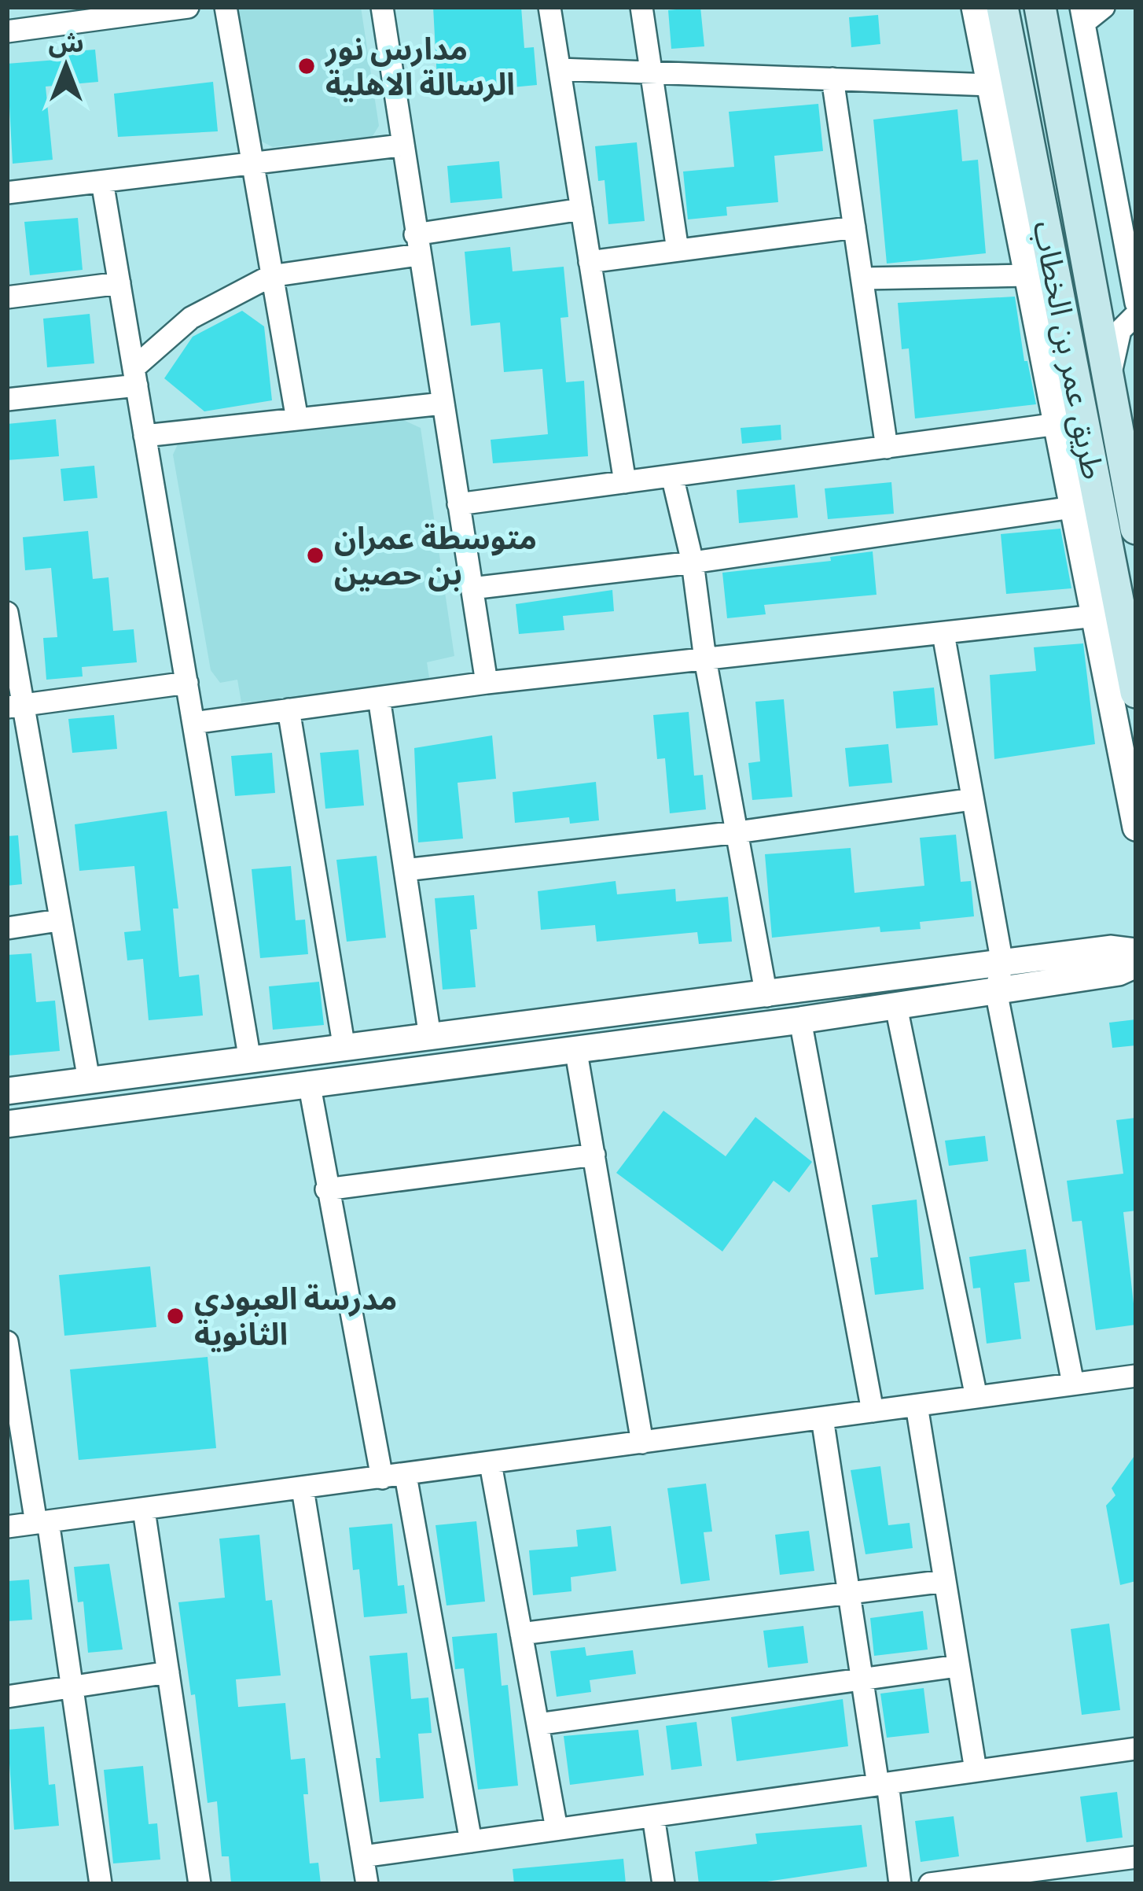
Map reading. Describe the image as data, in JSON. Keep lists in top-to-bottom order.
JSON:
{
  "streets": {
    "main road": ["طريق عمر بن الخطاب"]
  },
  "places": ["مدارس نور الرسالة الاهلية", "متوسطة عمران بن حصين", "مدرسة العبودي الثانوية"],
  "north": "top"
}
